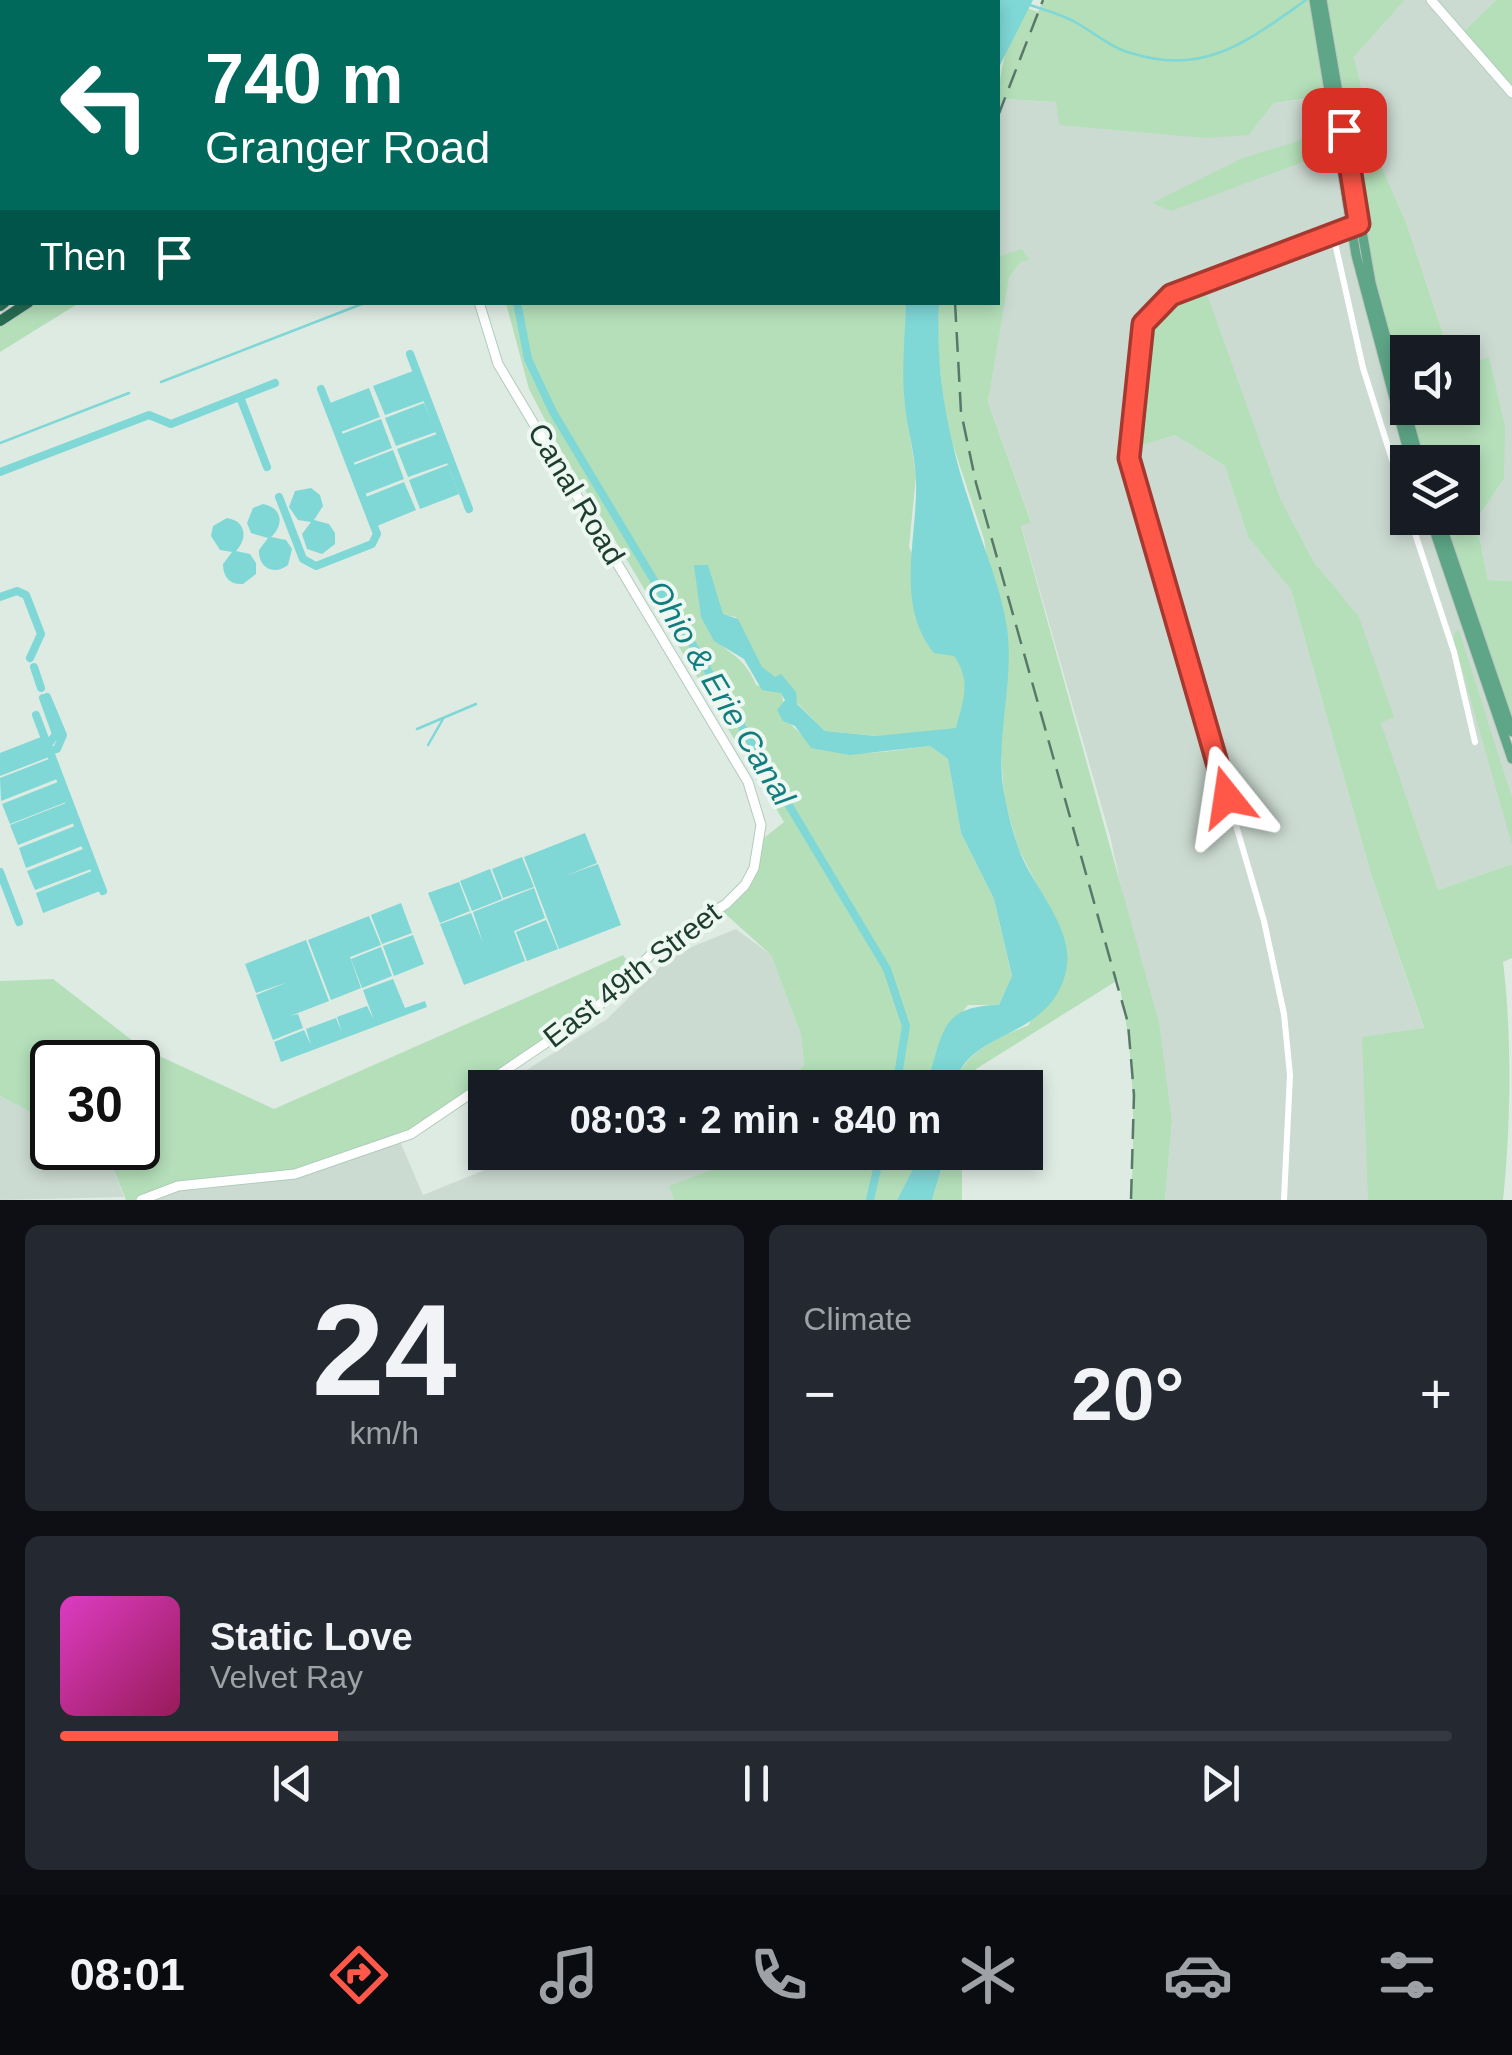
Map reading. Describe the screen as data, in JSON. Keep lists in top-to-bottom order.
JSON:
{
  "streets": {
    "street": ["Canal Road", "East 49th Street"]
  },
  "crossings": [
    ["Canal Road", "East 49th Street"]
  ],
  "water": ["Ohio & Erie Canal"],
  "page": {
    "turn": ["740 m", "Granger Road"],
    "then": "Then",
    "limit": "30",
    "trip": "08:03 · 2 min · 840 m",
    "tile": [
      ["24", "km/h"],
      "Climate"
    ],
    "heat": ["−", "20°", "+"],
    "song": ["Static Love", "Velvet Ray"],
    "tabs": "08:01"
  }
}
